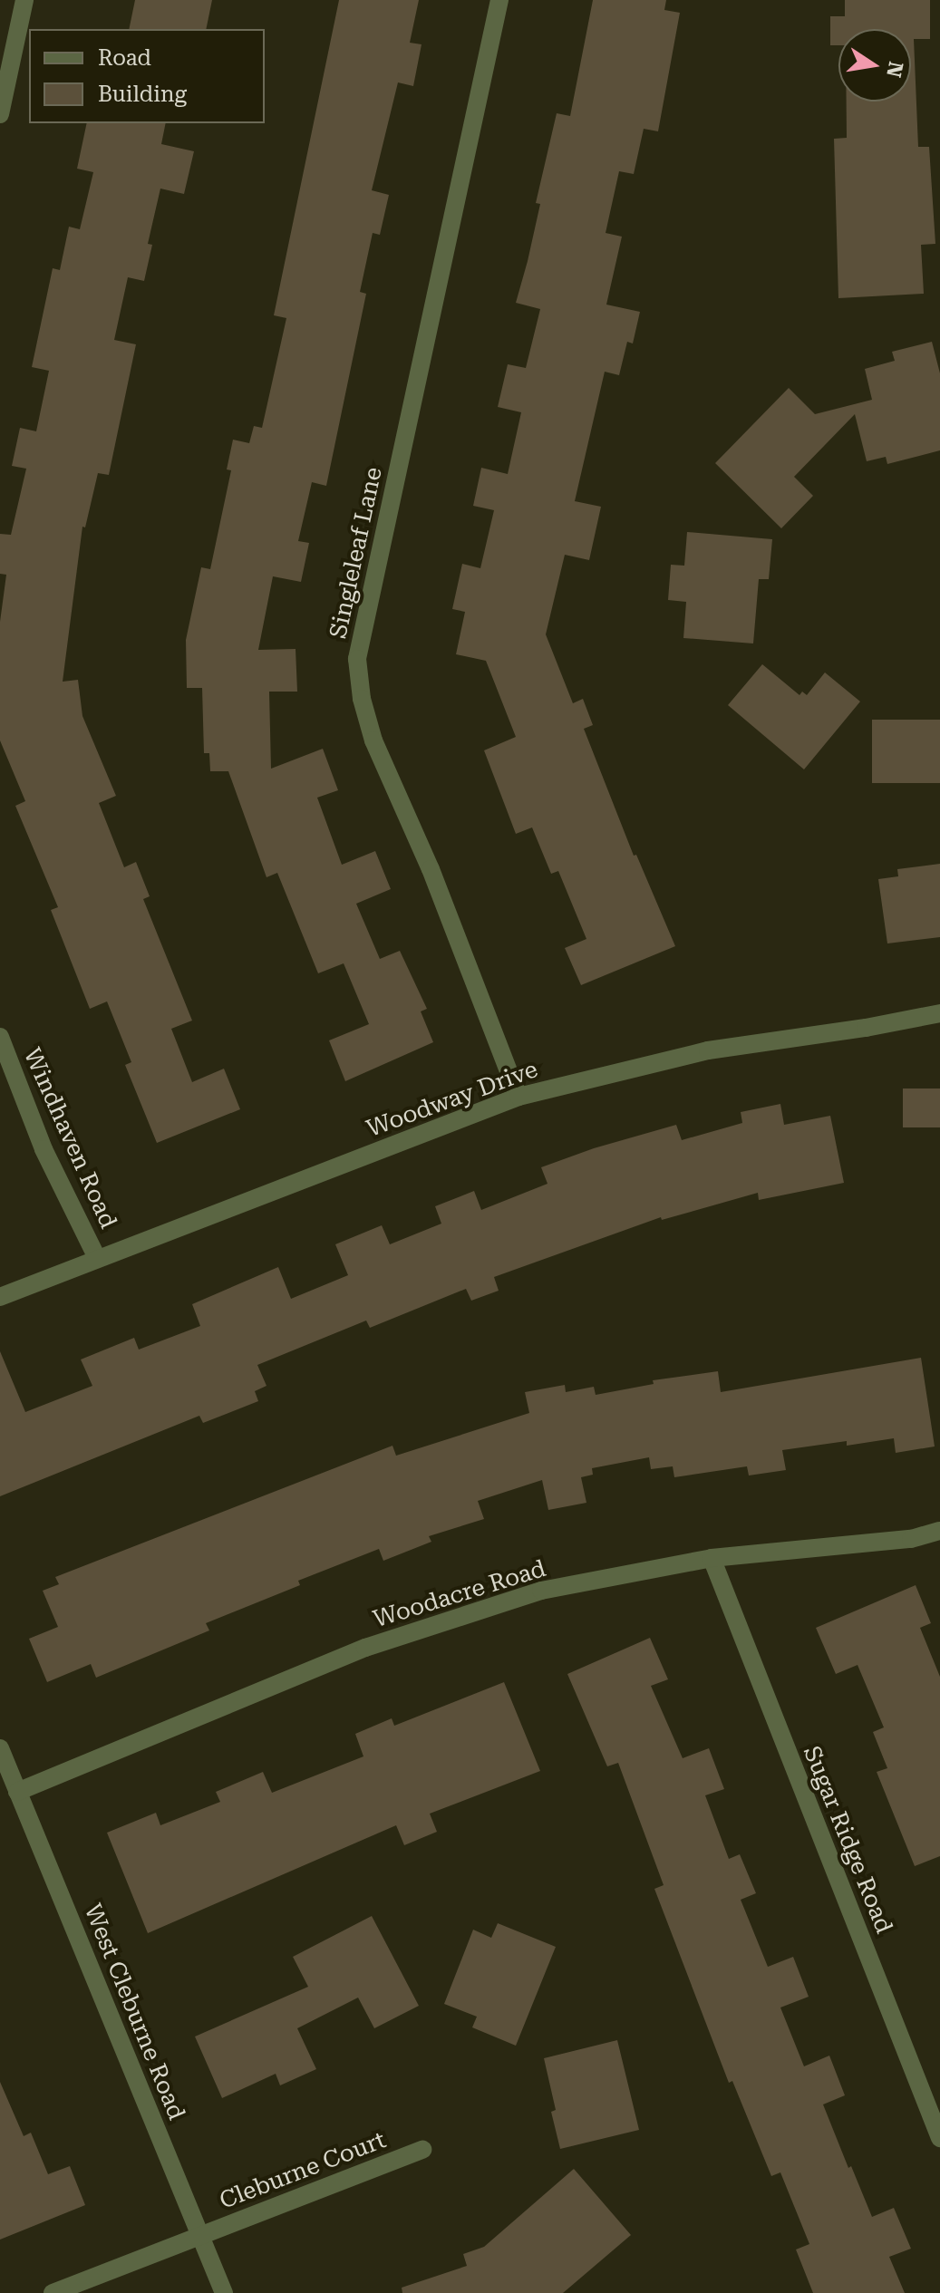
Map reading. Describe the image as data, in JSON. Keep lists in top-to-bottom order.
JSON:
{
  "streets": {
    "street": [
      "Singleleaf Lane",
      "Woodway Drive",
      "Windhaven Road",
      "Woodacre Road",
      "Sugar Ridge Road",
      "West Cleburne Road",
      "Cleburne Court"
    ]
  },
  "crossings": [
    ["Singleleaf Lane", "Woodway Drive"],
    ["Woodway Drive", "Windhaven Road"],
    ["Woodacre Road", "Sugar Ridge Road"],
    ["Woodacre Road", "West Cleburne Road"],
    ["West Cleburne Road", "Cleburne Court"]
  ],
  "legend": ["Road", "Building"],
  "north": "right"
}
